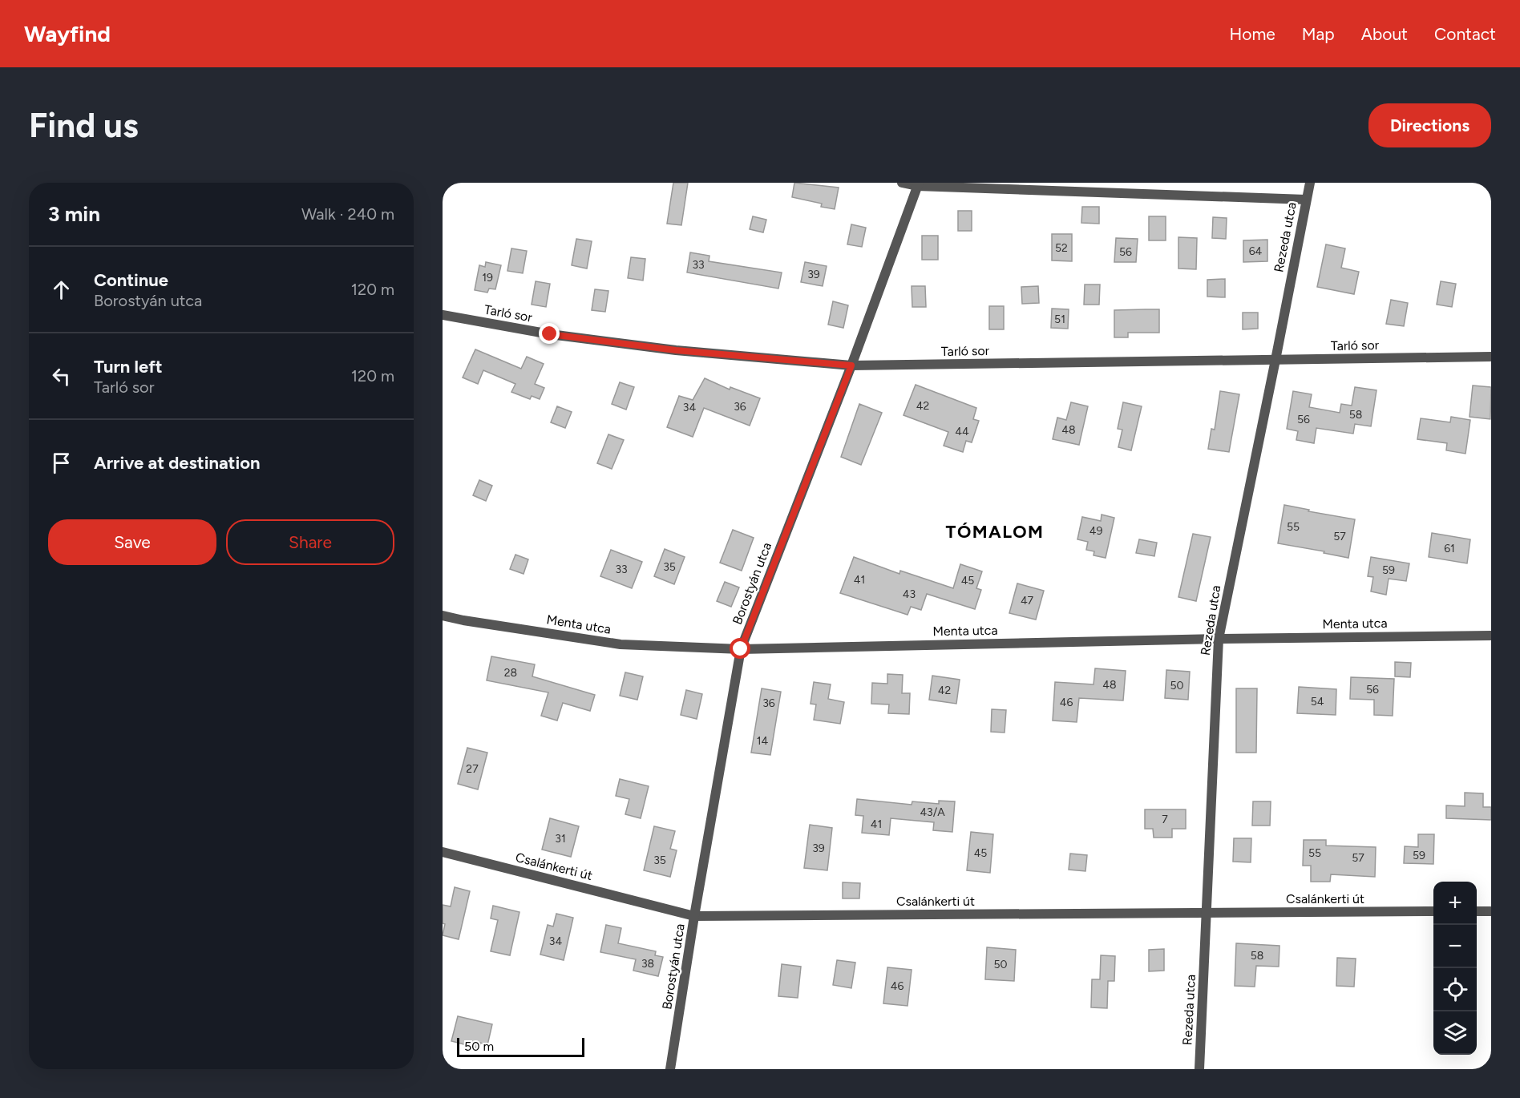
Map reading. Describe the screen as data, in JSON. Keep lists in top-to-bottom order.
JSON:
{
  "streets": {
    "street": [
      "Rezeda utca",
      "Tarló sor",
      "Borostyán utca",
      "Menta utca",
      "Csalánkerti út"
    ]
  },
  "crossings": [
    ["Rezeda utca", "Tarló sor"],
    ["Rezeda utca", "Menta utca"],
    ["Rezeda utca", "Csalánkerti út"],
    ["Tarló sor", "Borostyán utca"],
    ["Borostyán utca", "Menta utca"],
    ["Borostyán utca", "Csalánkerti út"]
  ],
  "districts": ["TÓMALOM"],
  "house_numbers": [
    "52",
    "64",
    "56",
    "33",
    "39",
    "19",
    "51",
    "42",
    "36",
    "34",
    "58",
    "56",
    "48",
    "44",
    "55",
    "49",
    "57",
    "61",
    "35",
    "33",
    "59",
    "41",
    "45",
    "43",
    "47",
    "28",
    "48",
    "50",
    "56",
    "42",
    "54",
    "46",
    "36",
    "14",
    "27",
    "43/A",
    "7",
    "41",
    "31",
    "39",
    "45",
    "55",
    "59",
    "57",
    "35",
    "34",
    "58",
    "38",
    "50",
    "46"
  ],
  "scale_bar": "50 m",
  "page": {
    "header": "Wayfind",
    "nav": [
      "Home",
      "Map",
      "About",
      "Contact"
    ],
    "buttons": [
      "Directions",
      ["Save", "Share"]
    ],
    "title": "Find us",
    "heading": ["3 min", "Walk · 240 m"],
    "list": [
      ["Continue", "Borostyán utca", "120 m"],
      ["Turn left", "Tarló sor", "120 m"],
      "Arrive at destination"
    ],
    "map_buttons": ["+", "−"],
    "scale": "50 m"
  }
}
